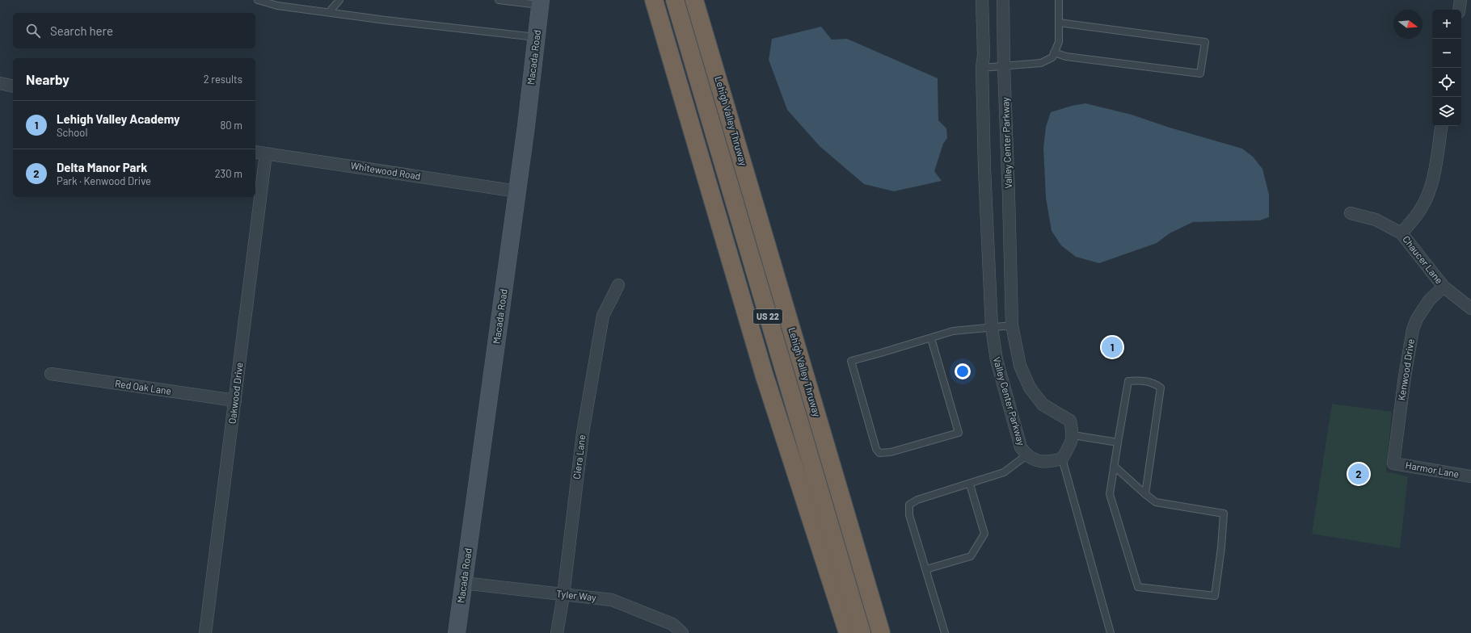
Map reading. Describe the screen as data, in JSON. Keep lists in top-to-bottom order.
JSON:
{
  "streets": {
    "highway": ["Lehigh Valley Thruway", "US 22"],
    "street": [
      "Macada Road",
      "Valley Center Parkway",
      "Whitewood Road",
      "Chaucer Lane",
      "Kenwood Drive",
      "Red Oak Lane",
      "Oakwood Drive",
      "Ciera Lane",
      "Harmor Lane",
      "Tyler Way"
    ]
  },
  "crossings": [
    ["Macada Road", "Whitewood Road"],
    ["Macada Road", "Tyler Way"],
    ["Whitewood Road", "Oakwood Drive"],
    ["Chaucer Lane", "Kenwood Drive"],
    ["Kenwood Drive", "Harmor Lane"],
    ["Red Oak Lane", "Oakwood Drive"],
    ["Ciera Lane", "Tyler Way"]
  ],
  "north": "right",
  "page": {
    "map_buttons": ["+", "−"],
    "search": "Search here",
    "heading": ["Nearby", "2 results"],
    "list": [
      {
        "mark": "1",
        "name": "Lehigh Valley Academy",
        "note": "School",
        "value": "80 m"
      },
      {
        "mark": "2",
        "name": "Delta Manor Park",
        "note": "Park · Kenwood Drive",
        "value": "230 m"
      }
    ],
    "pins": ["1", "2"]
  }
}
